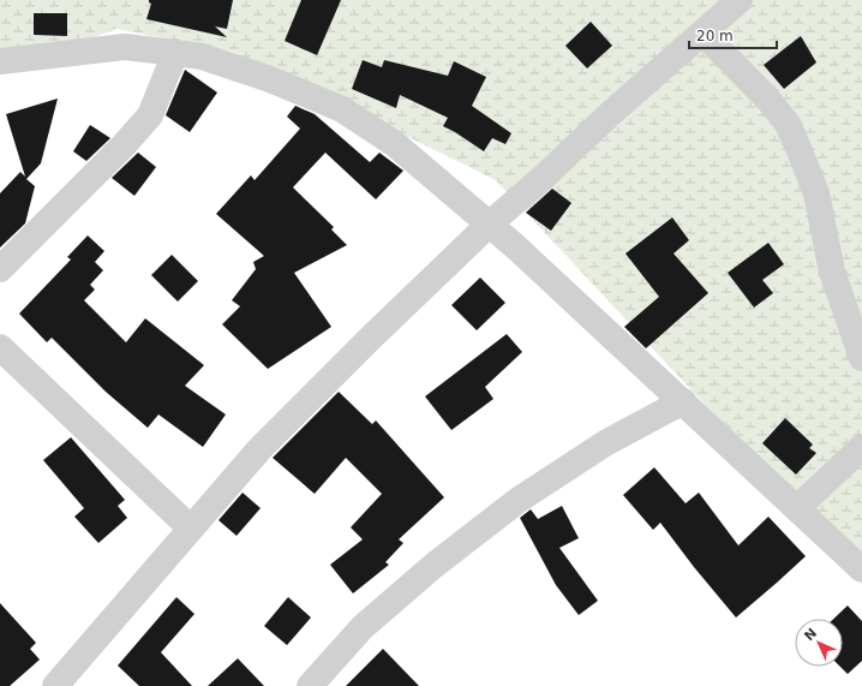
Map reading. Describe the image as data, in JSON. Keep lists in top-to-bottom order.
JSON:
{
  "scale_bar": "20 m",
  "north": "top left"
}
